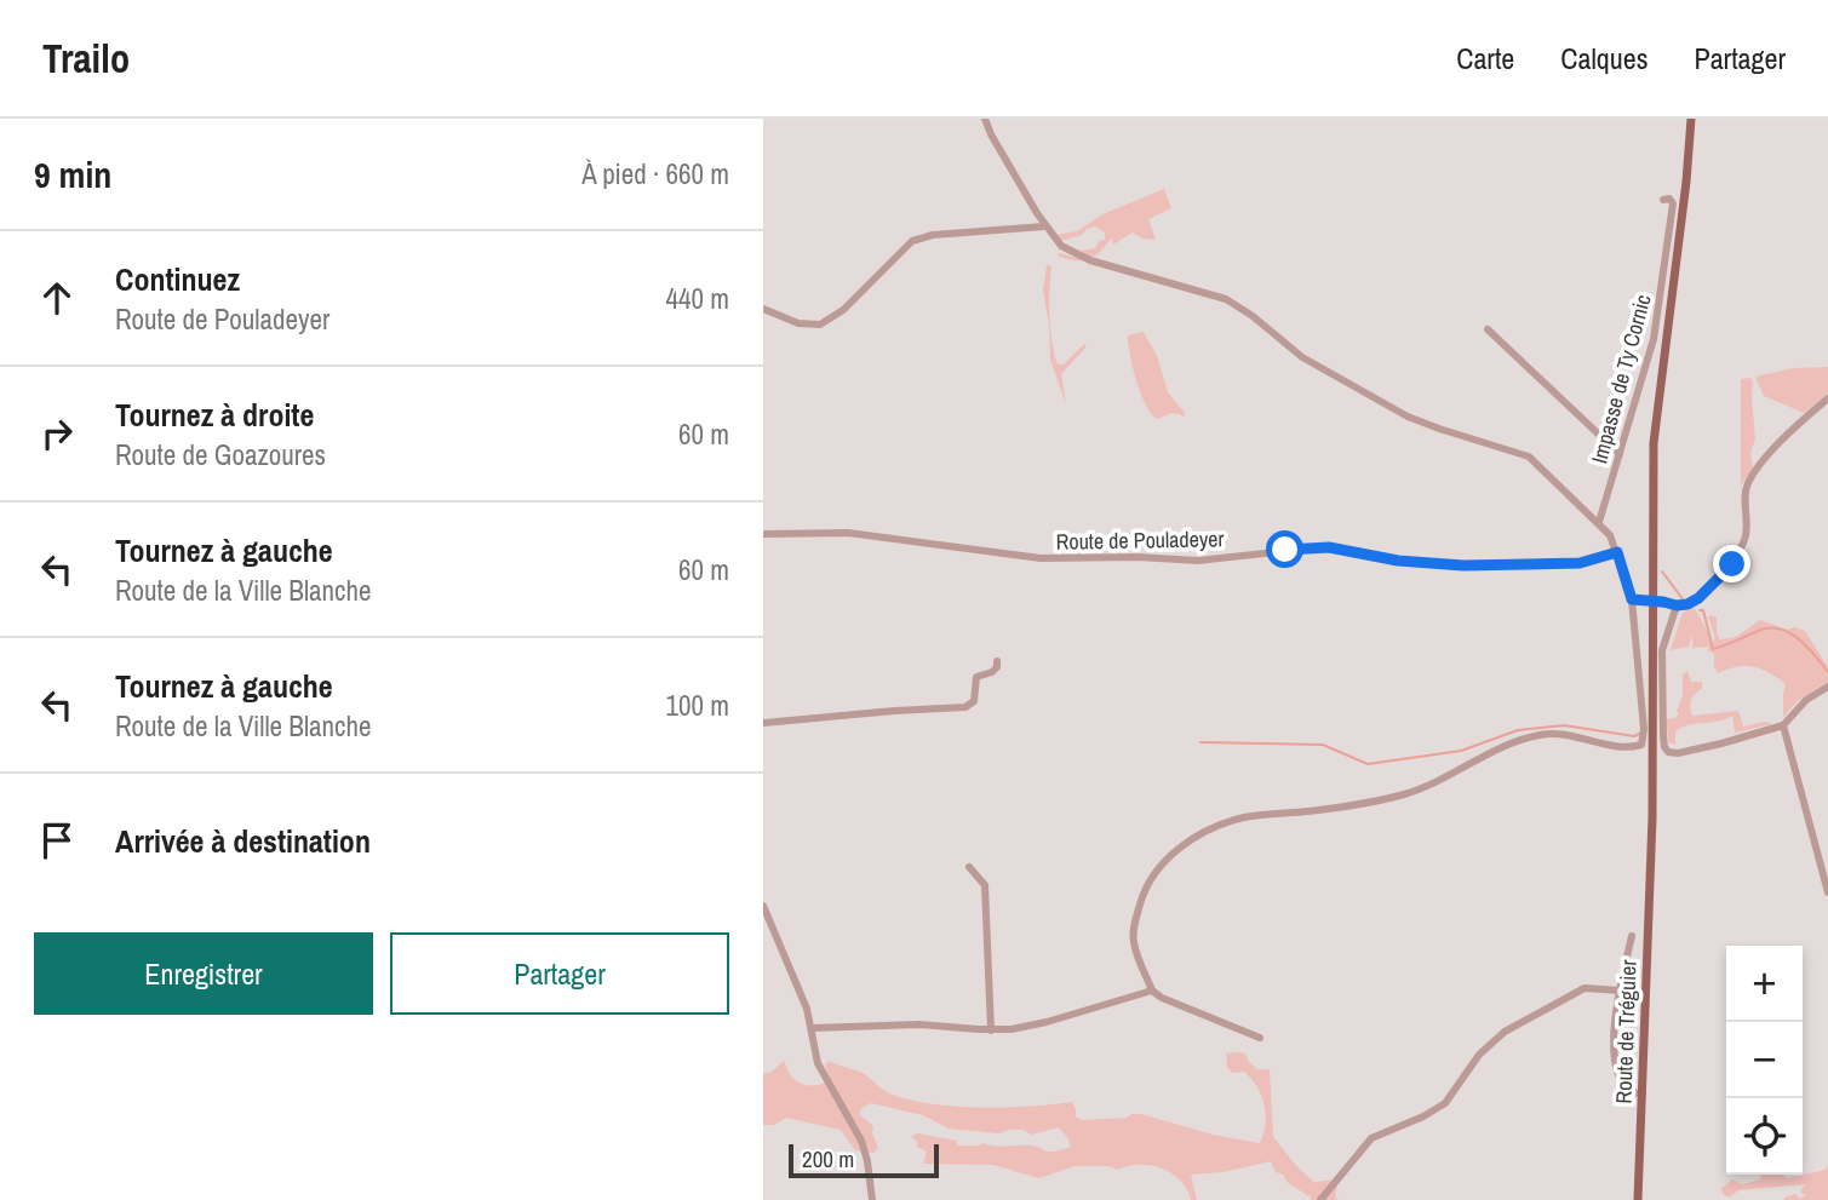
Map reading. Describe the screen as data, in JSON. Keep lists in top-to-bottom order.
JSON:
{
  "streets": {
    "main road": ["Route de Tréguier"],
    "street": ["Impasse de Ty Cornic", "Route de Pouladeyer"]
  },
  "scale_bar": "200 m",
  "page": {
    "header": "Trailo",
    "nav": ["Carte", "Calques", "Partager"],
    "heading": ["9 min", "À pied · 660 m"],
    "list": [
      ["Continuez", "Route de Pouladeyer", "440 m"],
      ["Tournez à droite", "Route de Goazoures", "60 m"],
      ["Tournez à gauche", "Route de la Ville Blanche", "60 m"],
      ["Tournez à gauche", "Route de la Ville Blanche", "100 m"],
      "Arrivée à destination"
    ],
    "buttons": ["Enregistrer", "Partager"],
    "map_buttons": ["+", "−"],
    "scale": "200 m"
  }
}
